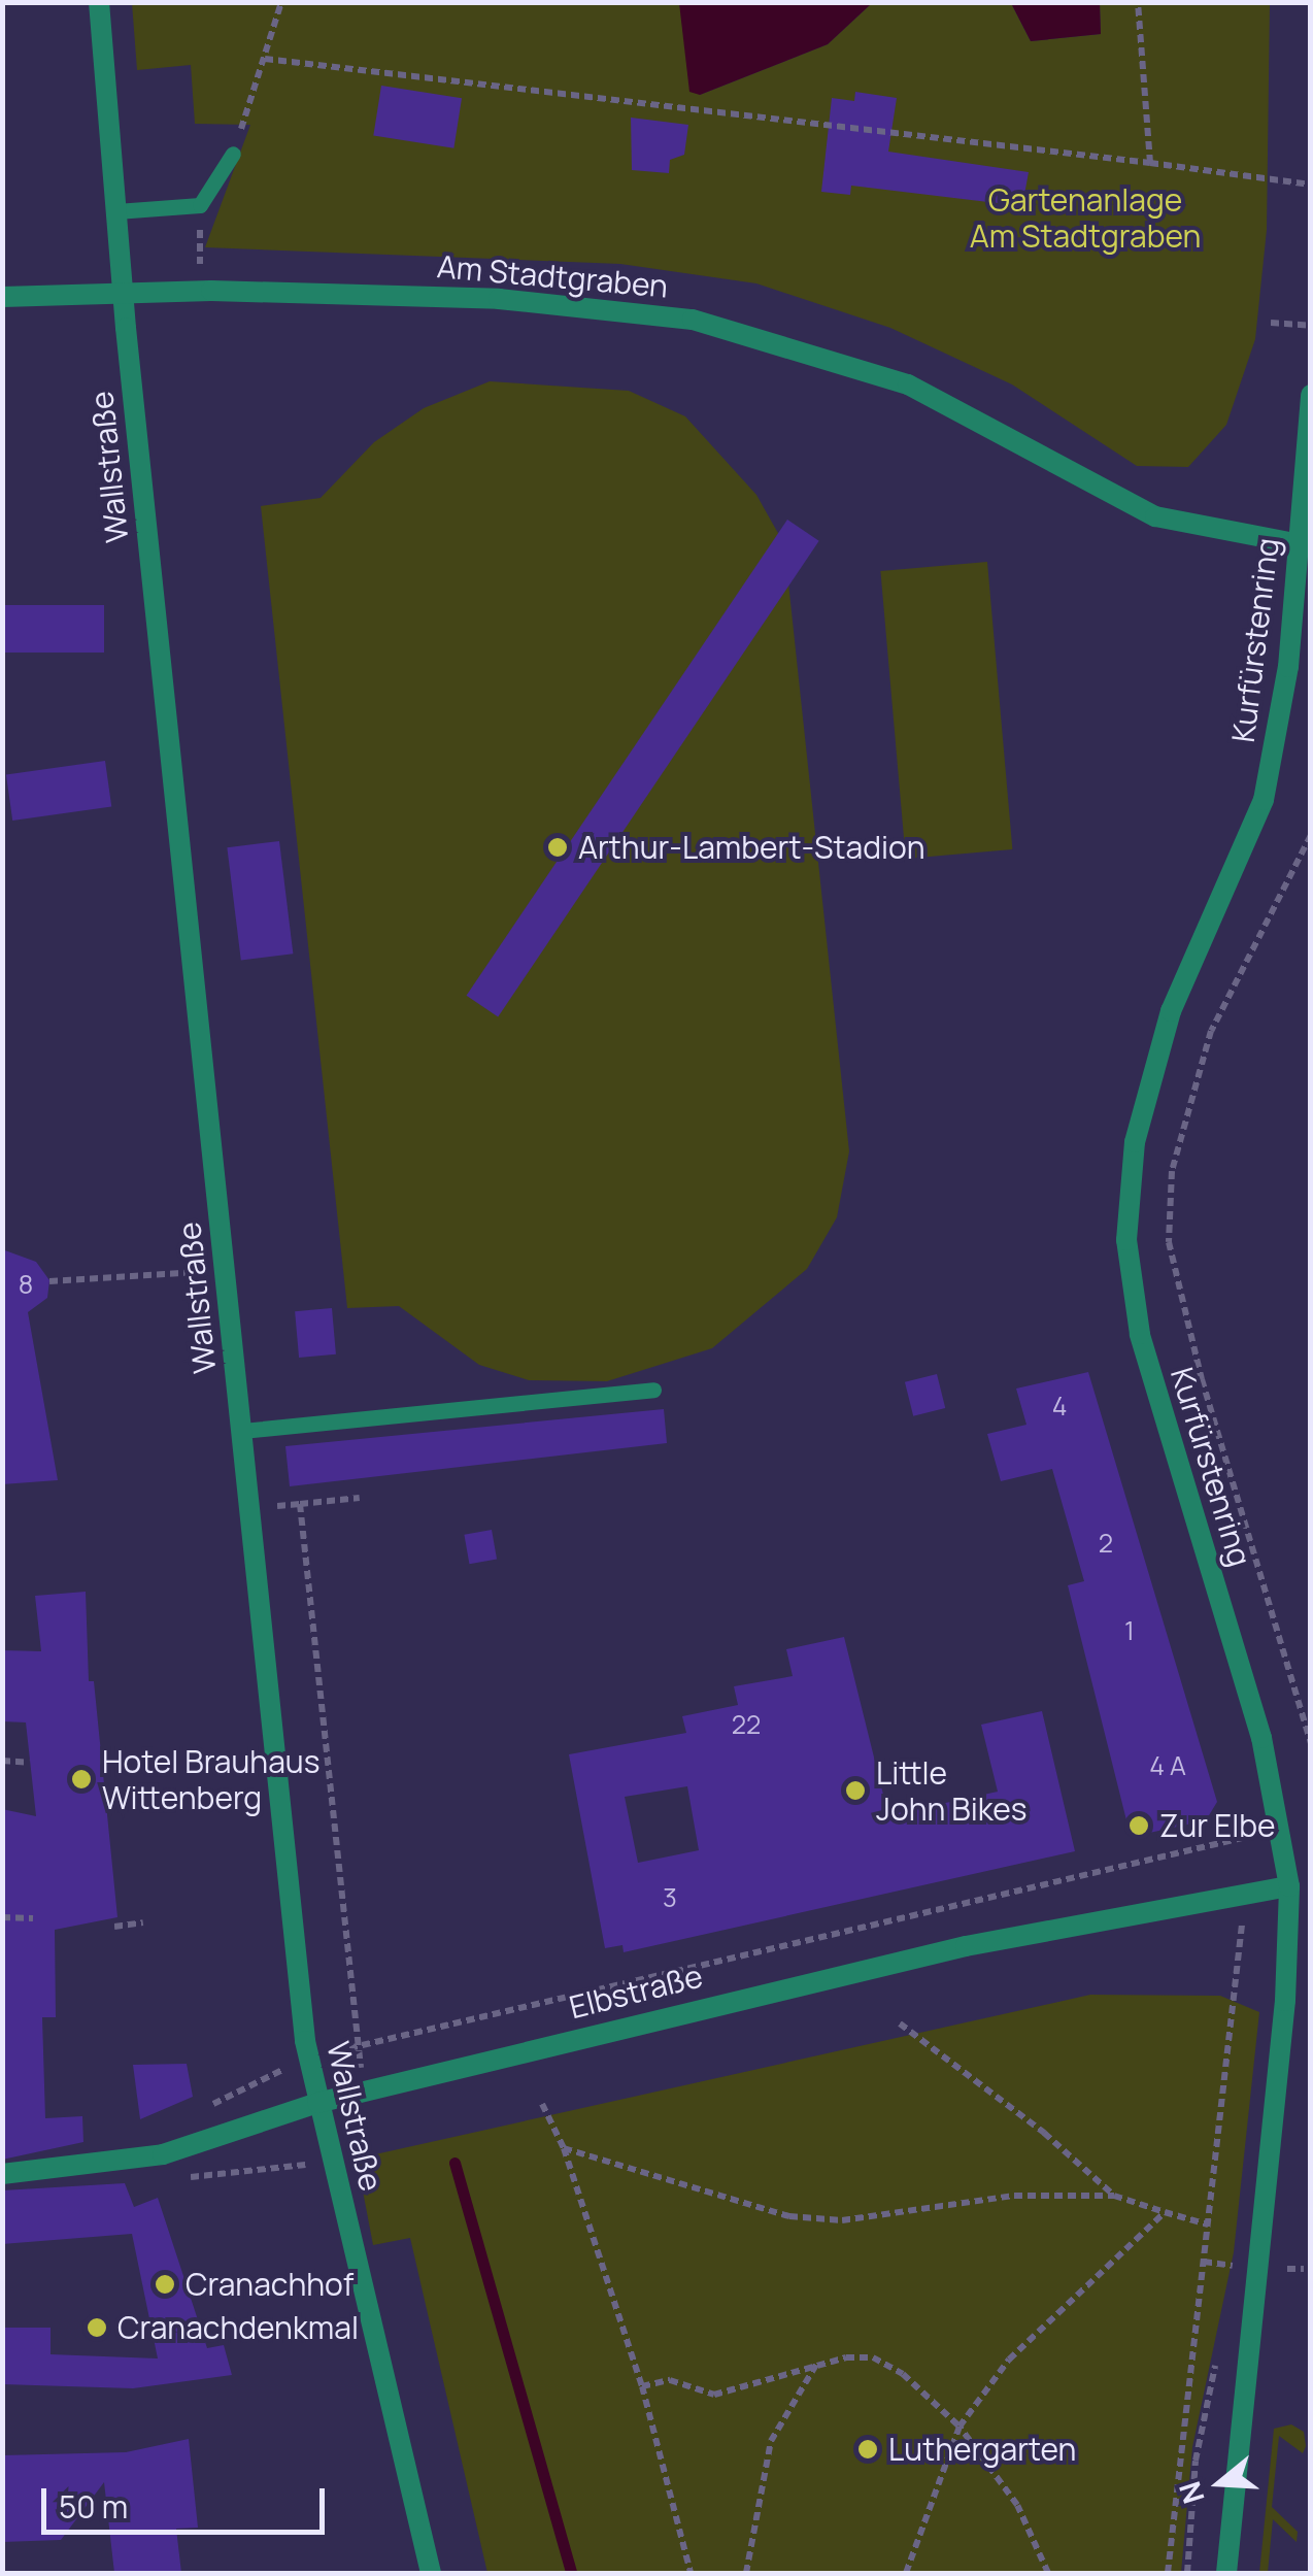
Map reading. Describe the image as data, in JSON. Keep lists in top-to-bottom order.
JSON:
{
  "streets": {
    "street": [
      "Am Stadtgraben",
      "Wallstraße",
      "Kurfürstenring",
      "Elbstraße"
    ]
  },
  "crossings": [
    ["Am Stadtgraben", "Wallstraße"],
    ["Am Stadtgraben", "Kurfürstenring"],
    ["Wallstraße", "Elbstraße"],
    ["Kurfürstenring", "Elbstraße"]
  ],
  "parks": ["Gartenanlage Am Stadtgraben"],
  "places": [
    "Arthur-Lambert-Stadion",
    "Hotel Brauhaus Wittenberg",
    "Little John Bikes",
    "Zur Elbe",
    "Cranachhof",
    "Cranachdenkmal",
    "Luthergarten"
  ],
  "house_numbers": [
    "8",
    "4",
    "2",
    "1",
    "22",
    "4 A",
    "3"
  ],
  "scale_bar": "50 m",
  "north": "left"
}
